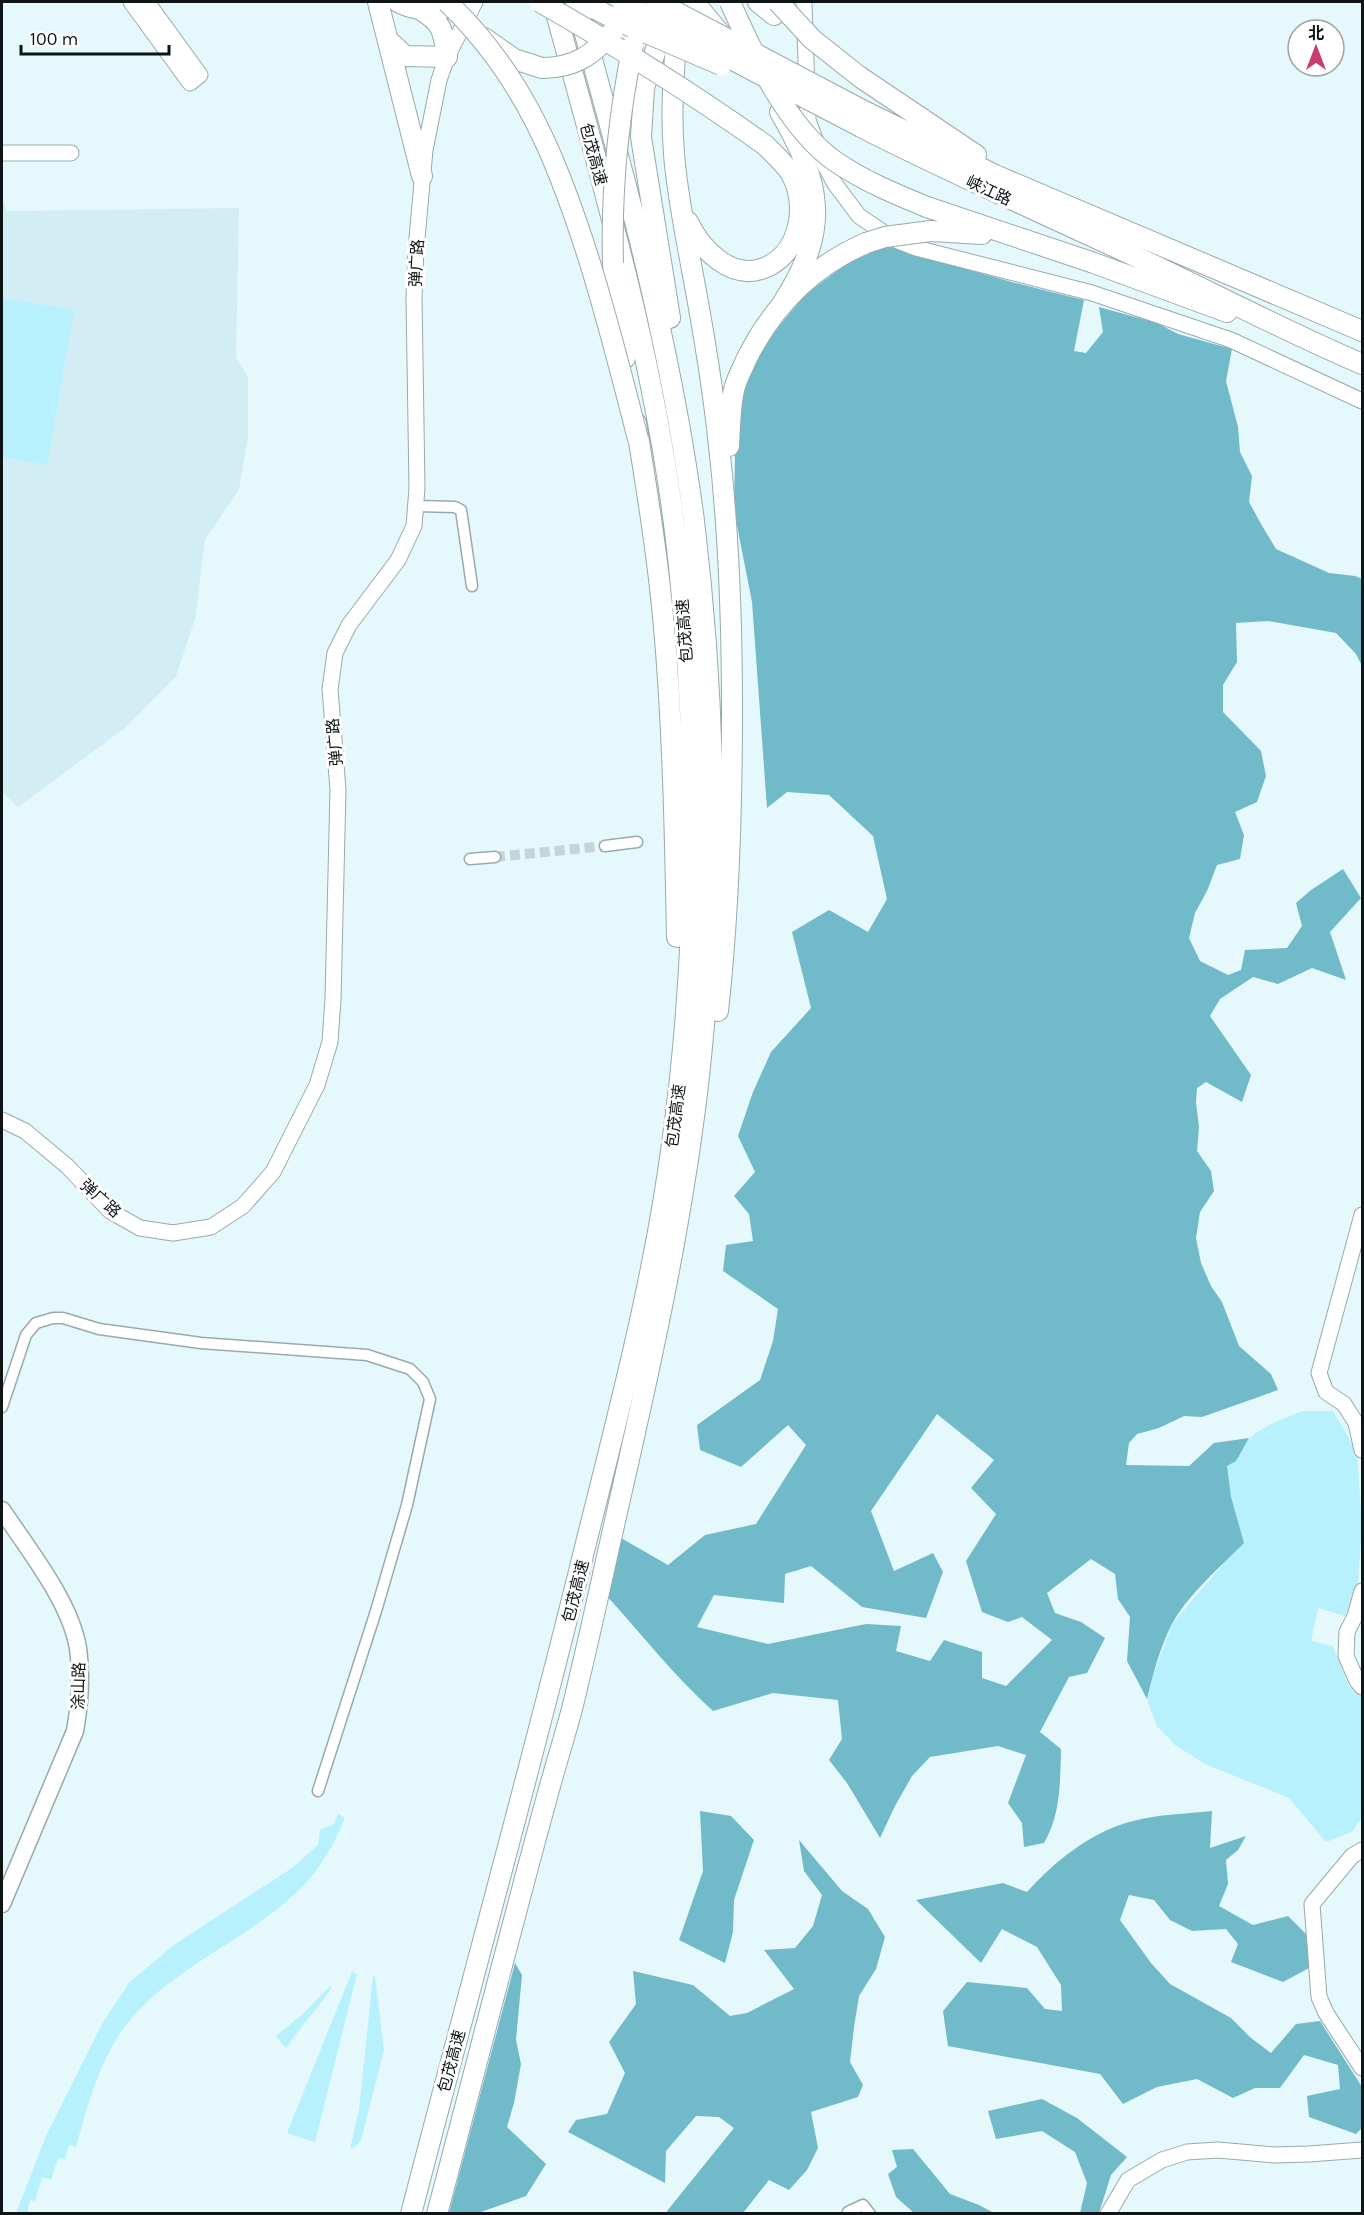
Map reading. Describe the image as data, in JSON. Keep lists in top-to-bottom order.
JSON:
{
  "streets": {
    "highway": ["包茂高速", "峡江路"],
    "main road": ["弹广路", "涂山路"]
  },
  "scale_bar": "100 m",
  "north": "top"
}
